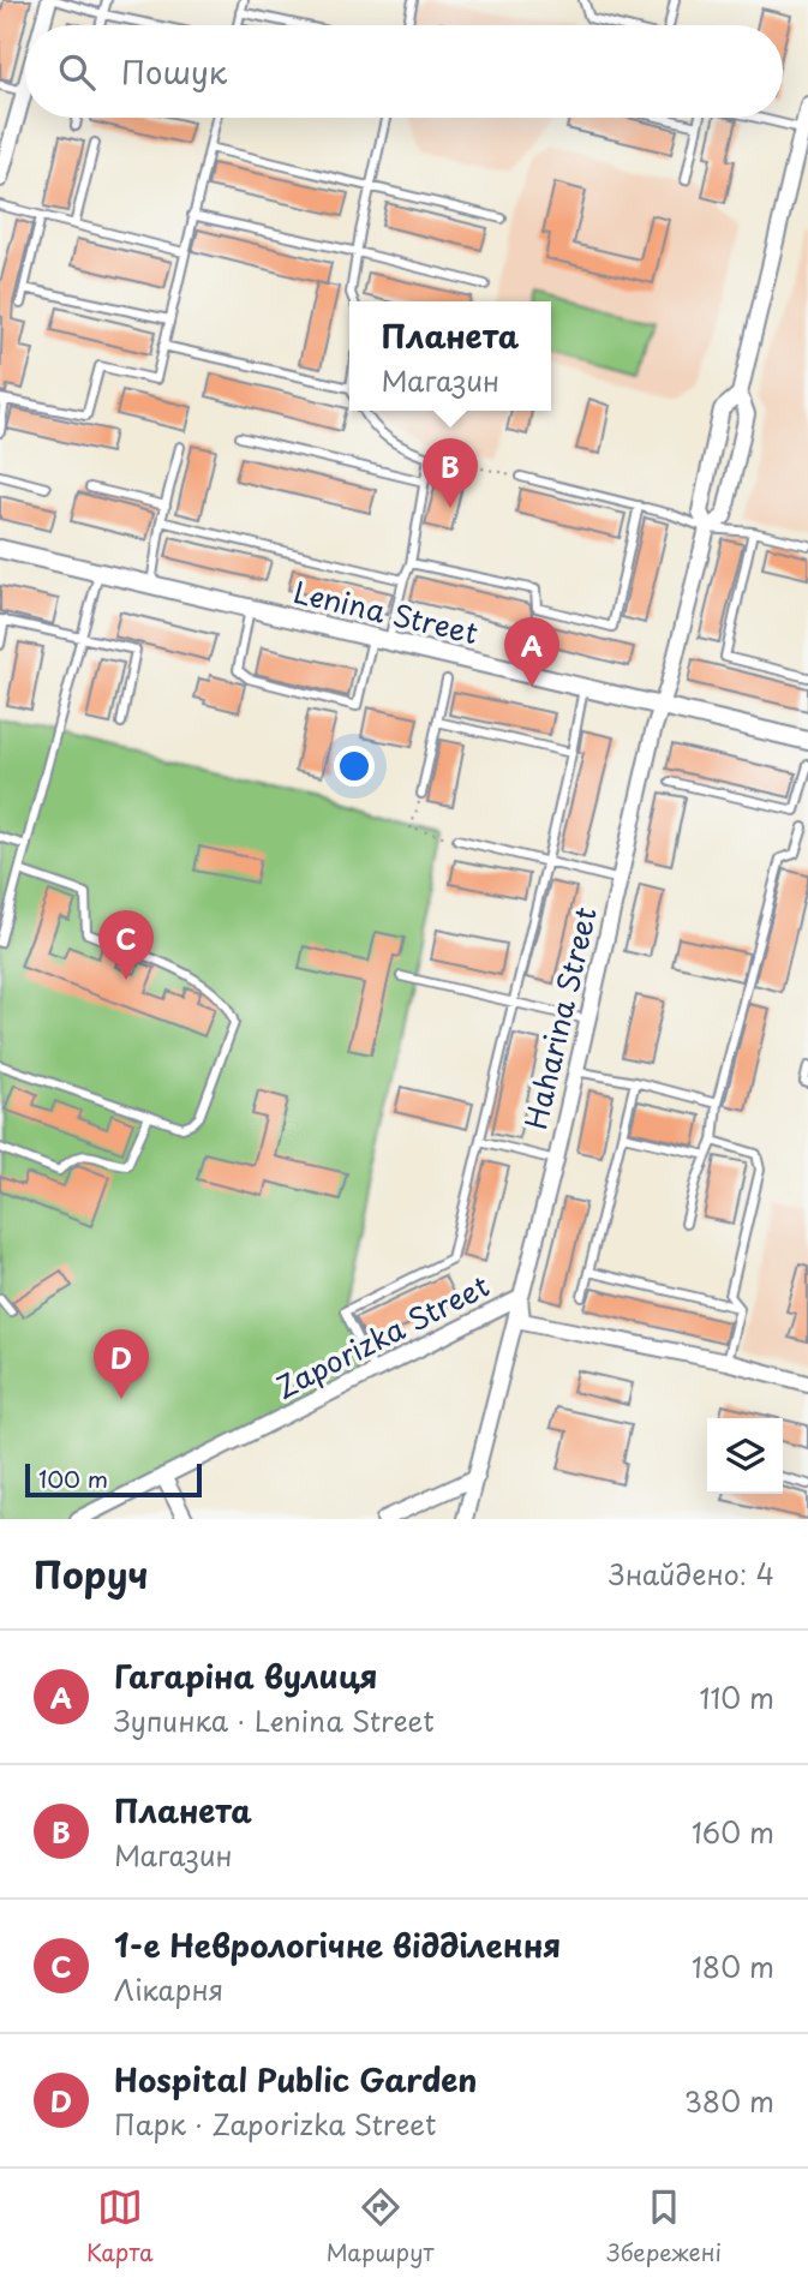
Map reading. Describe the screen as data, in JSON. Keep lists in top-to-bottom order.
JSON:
{
  "streets": {
    "street": ["Lenina Street", "Haharina Street", "Zaporizka Street"]
  },
  "crossings": [
    ["Lenina Street", "Haharina Street"],
    ["Haharina Street", "Zaporizka Street"]
  ],
  "scale_bar": "100 m",
  "page": {
    "search": "Пошук",
    "popup": ["Планета", "Магазин"],
    "pins": [
      "B",
      "A",
      "C",
      "D"
    ],
    "scale": "100 m",
    "heading": ["Поруч", "Знайдено: 4"],
    "list": [
      {
        "mark": "A",
        "name": "Гагаріна вулиця",
        "note": "Зупинка · Lenina Street",
        "value": "110 m"
      },
      {
        "mark": "B",
        "name": "Планета",
        "note": "Магазин",
        "value": "160 m"
      },
      {
        "mark": "C",
        "name": "1-е Неврологічне відділення",
        "note": "Лікарня",
        "value": "180 m"
      },
      {
        "mark": "D",
        "name": "Hospital Public Garden",
        "note": "Парк · Zaporizka Street",
        "value": "380 m"
      }
    ],
    "nav": ["Карта", "Маршрут", "Збережені"]
  }
}
